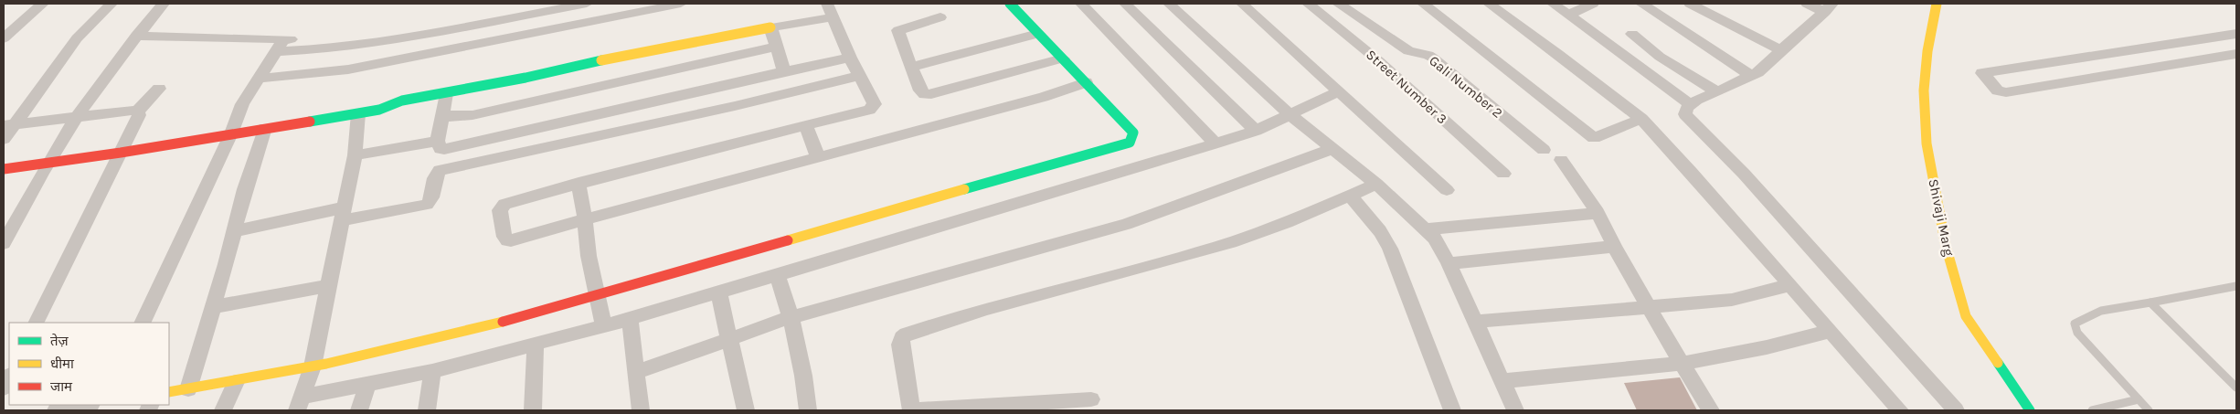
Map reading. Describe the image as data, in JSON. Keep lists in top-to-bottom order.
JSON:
{
  "streets": {
    "street": ["Street Number 3", "Gali Number 2", "Shivaji Marg"]
  },
  "legend": ["तेज़", "धीमा", "जाम"]
}
